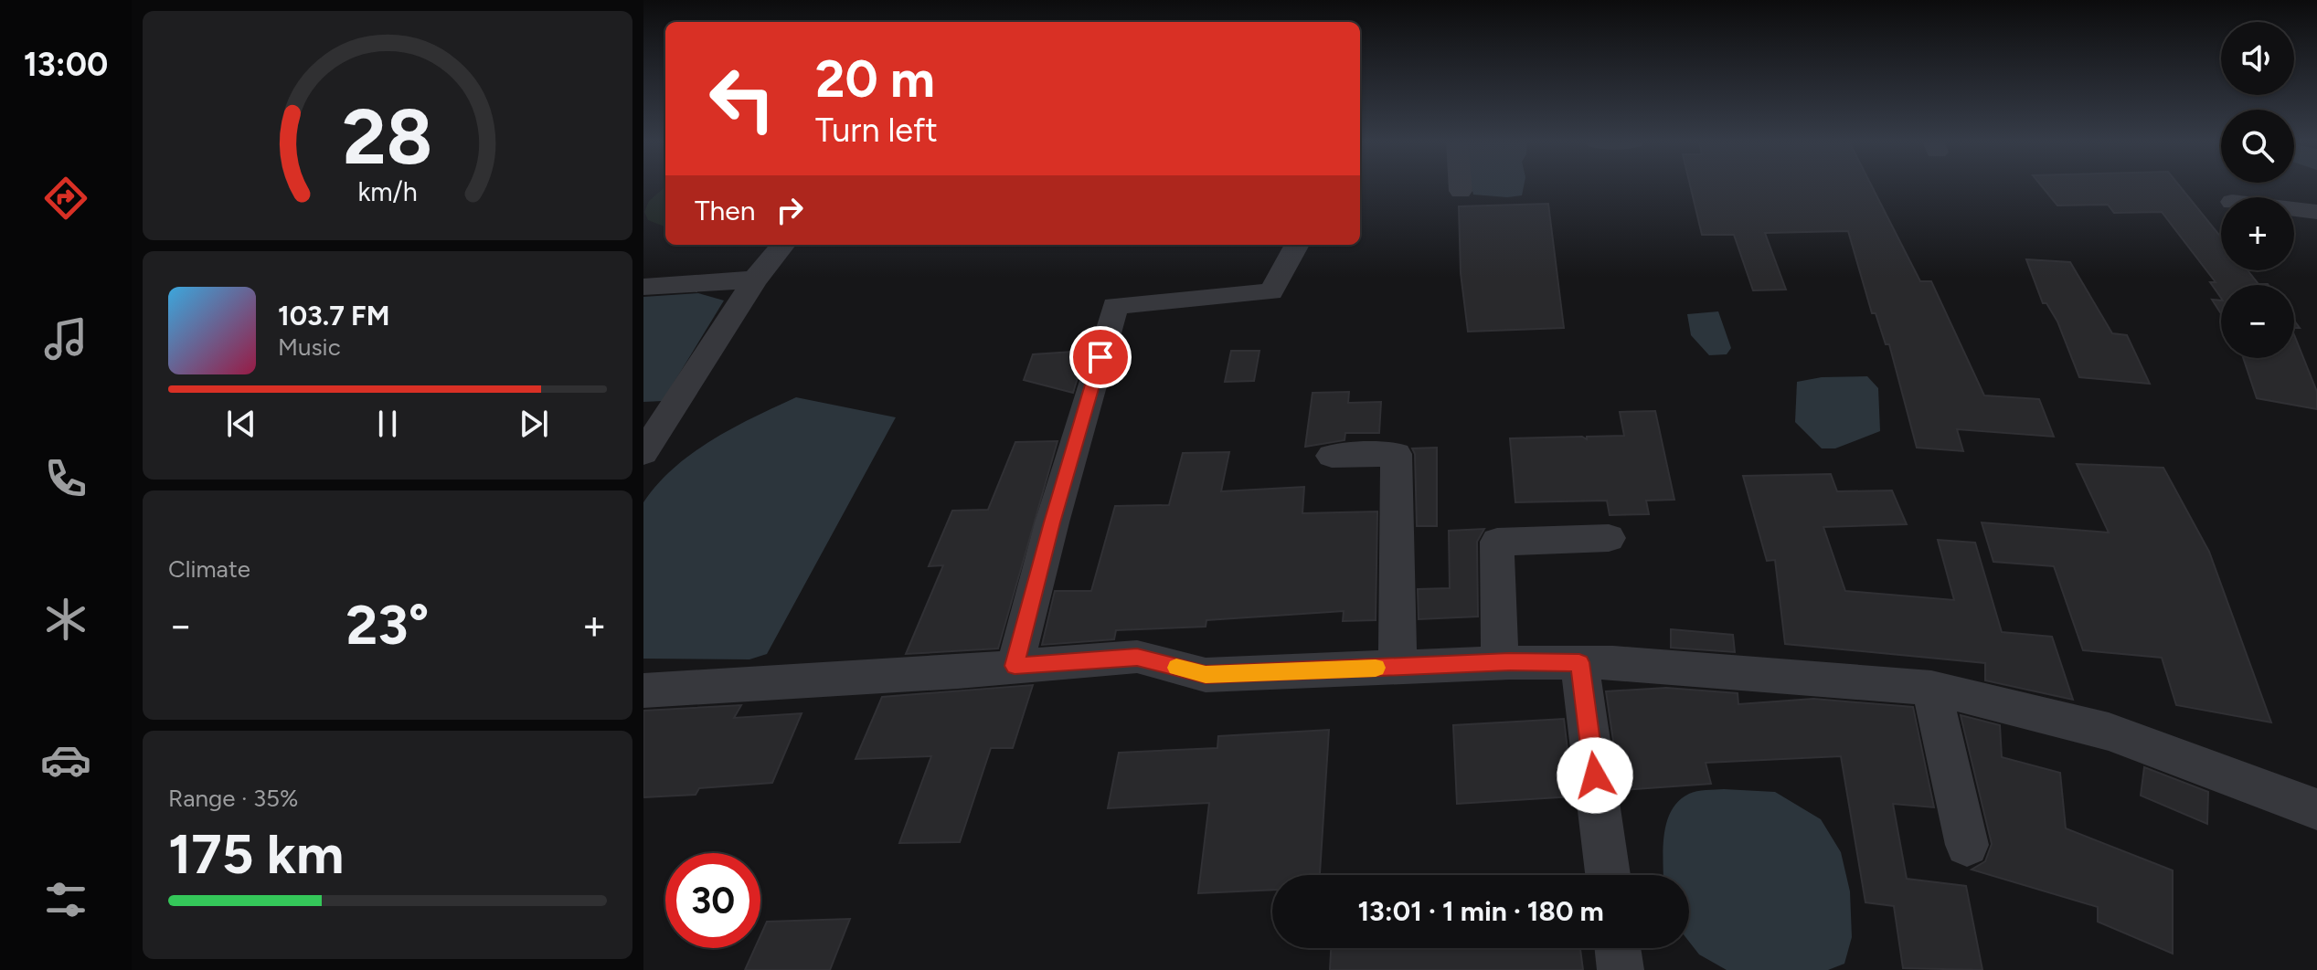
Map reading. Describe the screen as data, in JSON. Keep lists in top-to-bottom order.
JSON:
{
  "page": {
    "tabs": "13:00",
    "map_buttons": ["+", "−"],
    "turn": ["20 m", "Turn left"],
    "then": "Then",
    "song": ["103.7 FM", "Music"],
    "tile": [
      "Climate",
      ["Range · 35%", "175 km"]
    ],
    "heat": ["−", "23°", "+"],
    "limit": "30",
    "trip": "13:01 · 1 min · 180 m",
    "gauge": ["28", "km/h"]
  }
}
